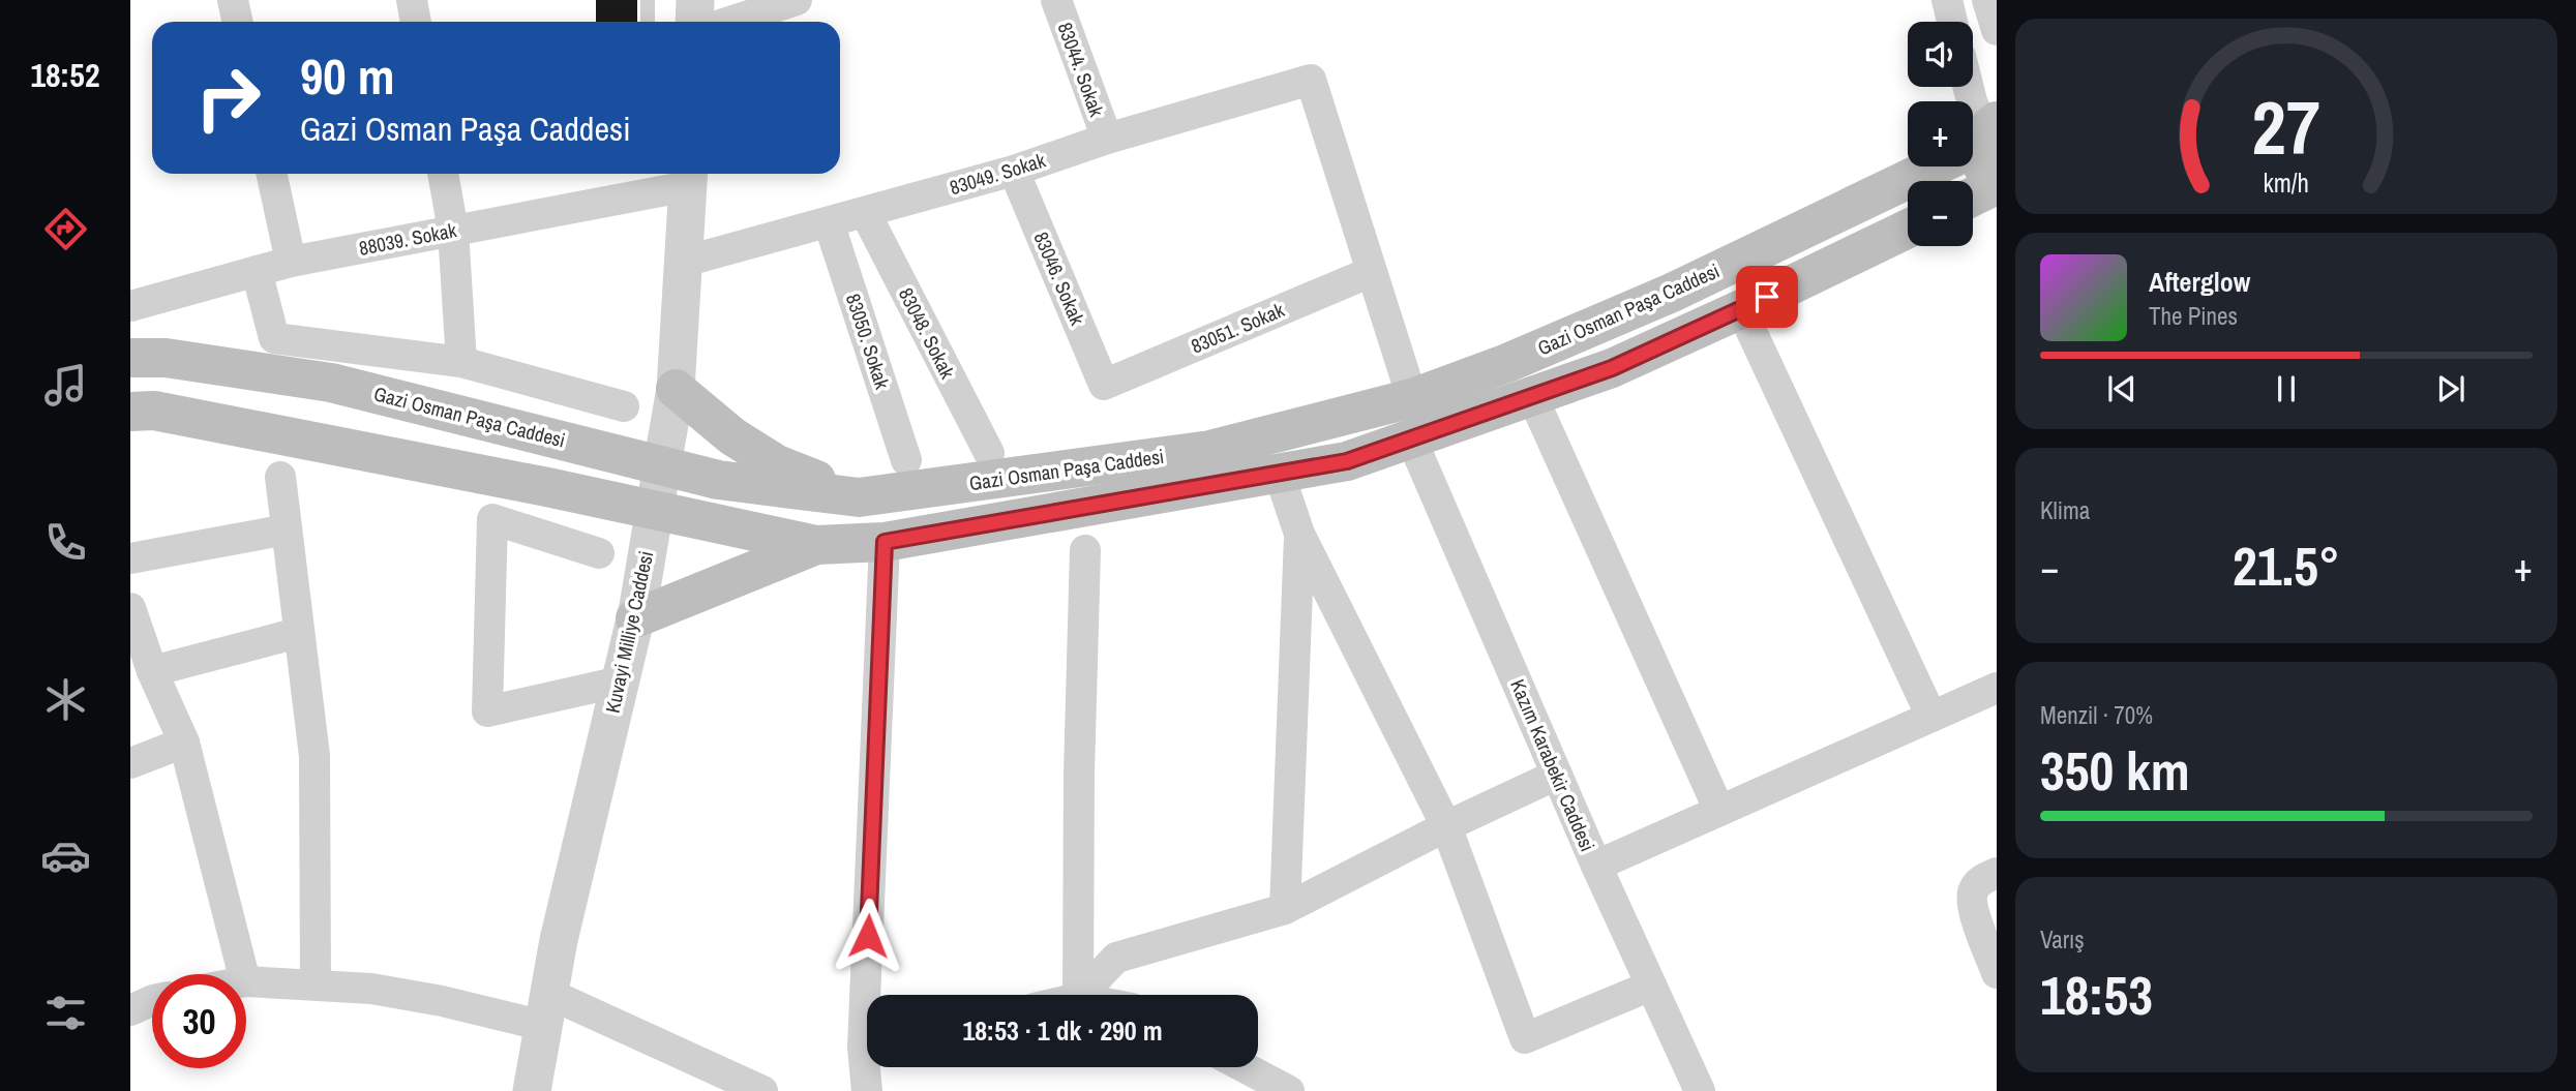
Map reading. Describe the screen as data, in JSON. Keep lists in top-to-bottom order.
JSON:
{
  "streets": {
    "main road": ["Gazi Osman Paşa Caddesi"],
    "street": [
      "83044. Sokak",
      "83049. Sokak",
      "88039. Sokak",
      "83046. Sokak",
      "83051. Sokak",
      "83048. Sokak",
      "83050. Sokak",
      "Kuvayi Milliye Caddesi",
      "Kazım Karabekir Caddesi"
    ]
  },
  "crossings": [
    ["83044. Sokak", "83049. Sokak"],
    ["83049. Sokak", "83046. Sokak"],
    ["83049. Sokak", "83051. Sokak"],
    ["83049. Sokak", "83048. Sokak"],
    ["83049. Sokak", "83050. Sokak"],
    ["83049. Sokak", "Kuvayi Milliye Caddesi"],
    ["88039. Sokak", "Kuvayi Milliye Caddesi"],
    ["83046. Sokak", "83051. Sokak"],
    ["Gazi Osman Paşa Caddesi", "Kuvayi Milliye Caddesi"],
    ["Gazi Osman Paşa Caddesi", "Kazım Karabekir Caddesi"]
  ],
  "page": {
    "tabs": "18:52",
    "map_buttons": ["+", "−"],
    "turn": ["90 m", "Gazi Osman Paşa Caddesi"],
    "song": ["Afterglow", "The Pines"],
    "tile": [
      "Klima",
      ["Menzil · 70%", "350 km"],
      ["Varış", "18:53"]
    ],
    "heat": ["−", "21.5°", "+"],
    "limit": "30",
    "trip": "18:53 · 1 dk · 290 m",
    "gauge": ["27", "km/h"]
  }
}
